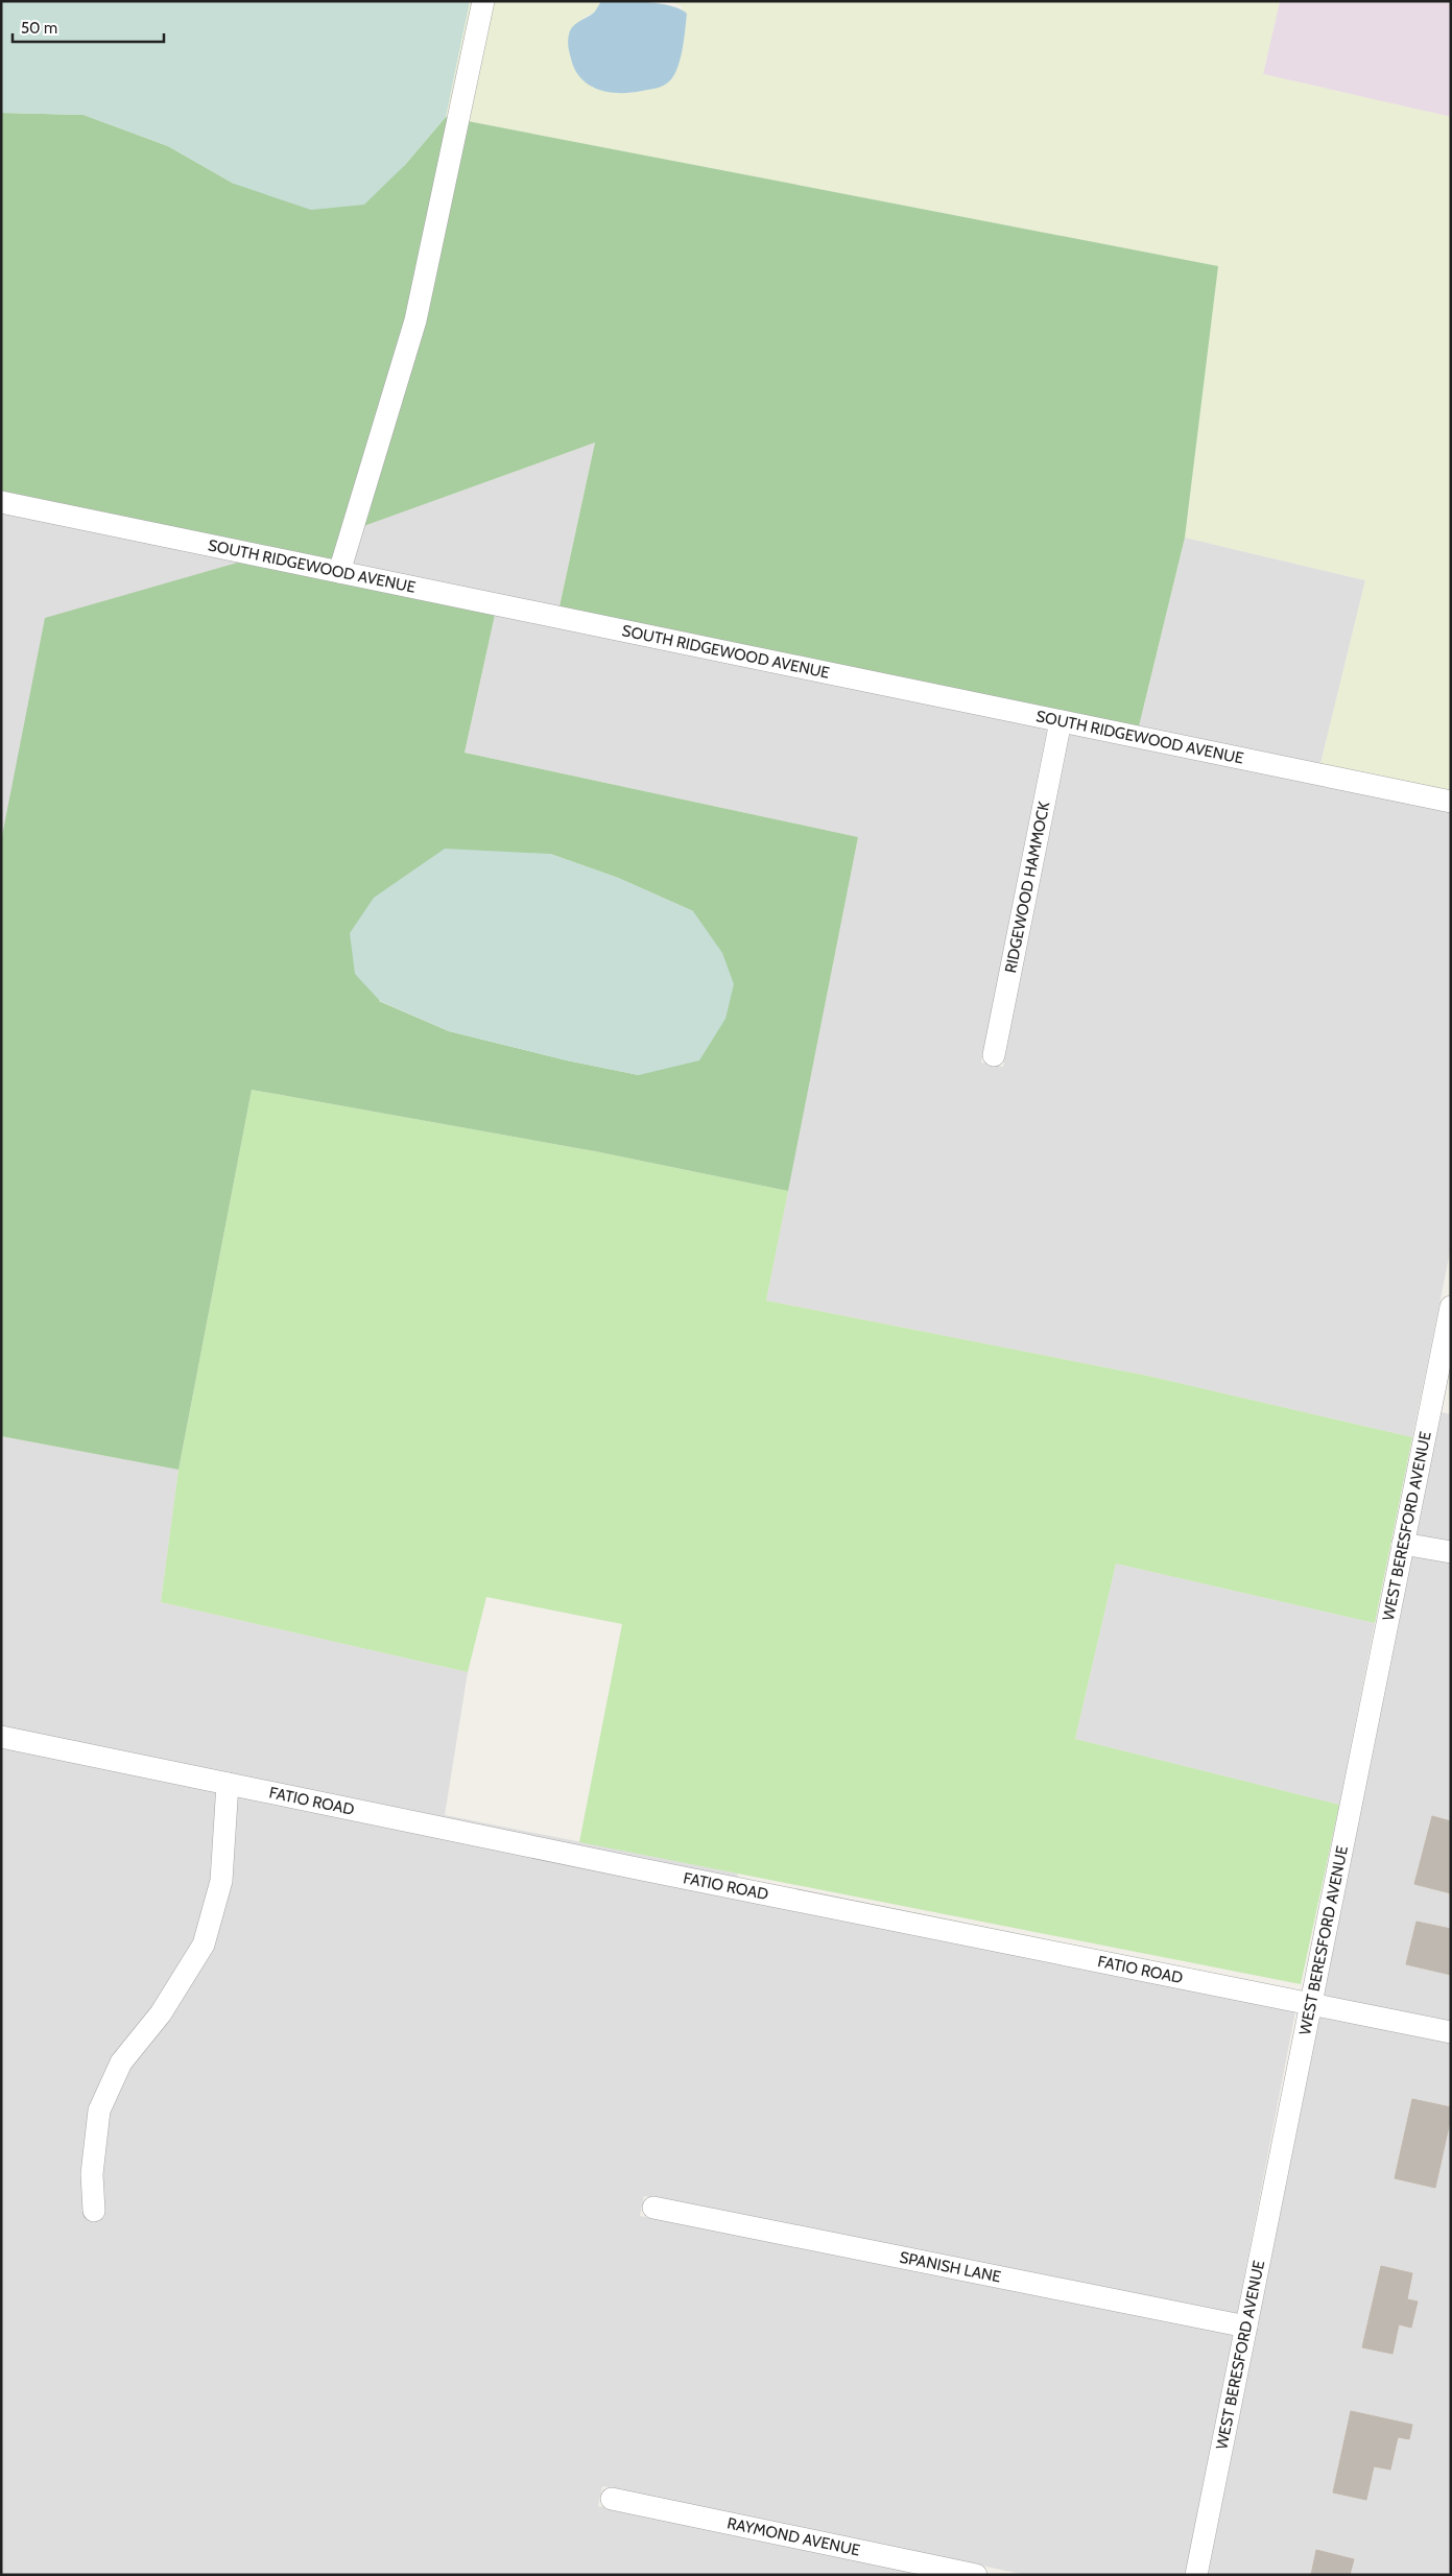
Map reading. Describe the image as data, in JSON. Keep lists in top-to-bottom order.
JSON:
{
  "streets": {
    "street": [
      "SOUTH RIDGEWOOD AVENUE",
      "RIDGEWOOD HAMMOCK",
      "WEST BERESFORD AVENUE",
      "FATIO ROAD",
      "SPANISH LANE",
      "RAYMOND AVENUE"
    ]
  },
  "crossings": [
    ["SOUTH RIDGEWOOD AVENUE", "RIDGEWOOD HAMMOCK"],
    ["WEST BERESFORD AVENUE", "FATIO ROAD"],
    ["WEST BERESFORD AVENUE", "SPANISH LANE"]
  ],
  "scale_bar": "50 m"
}
